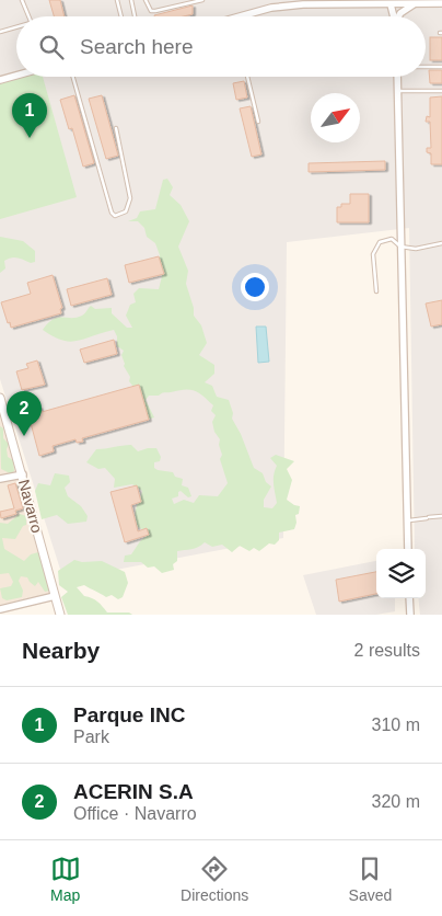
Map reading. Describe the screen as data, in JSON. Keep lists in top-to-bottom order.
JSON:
{
  "streets": {
    "street": ["Navarro"]
  },
  "north": "top right",
  "page": {
    "search": "Search here",
    "pins": ["1", "2"],
    "heading": ["Nearby", "2 results"],
    "list": [
      {
        "mark": "1",
        "name": "Parque INC",
        "note": "Park",
        "value": "310 m"
      },
      {
        "mark": "2",
        "name": "ACERIN S.A",
        "note": "Office · Navarro",
        "value": "320 m"
      }
    ],
    "nav": ["Map", "Directions", "Saved"]
  }
}
